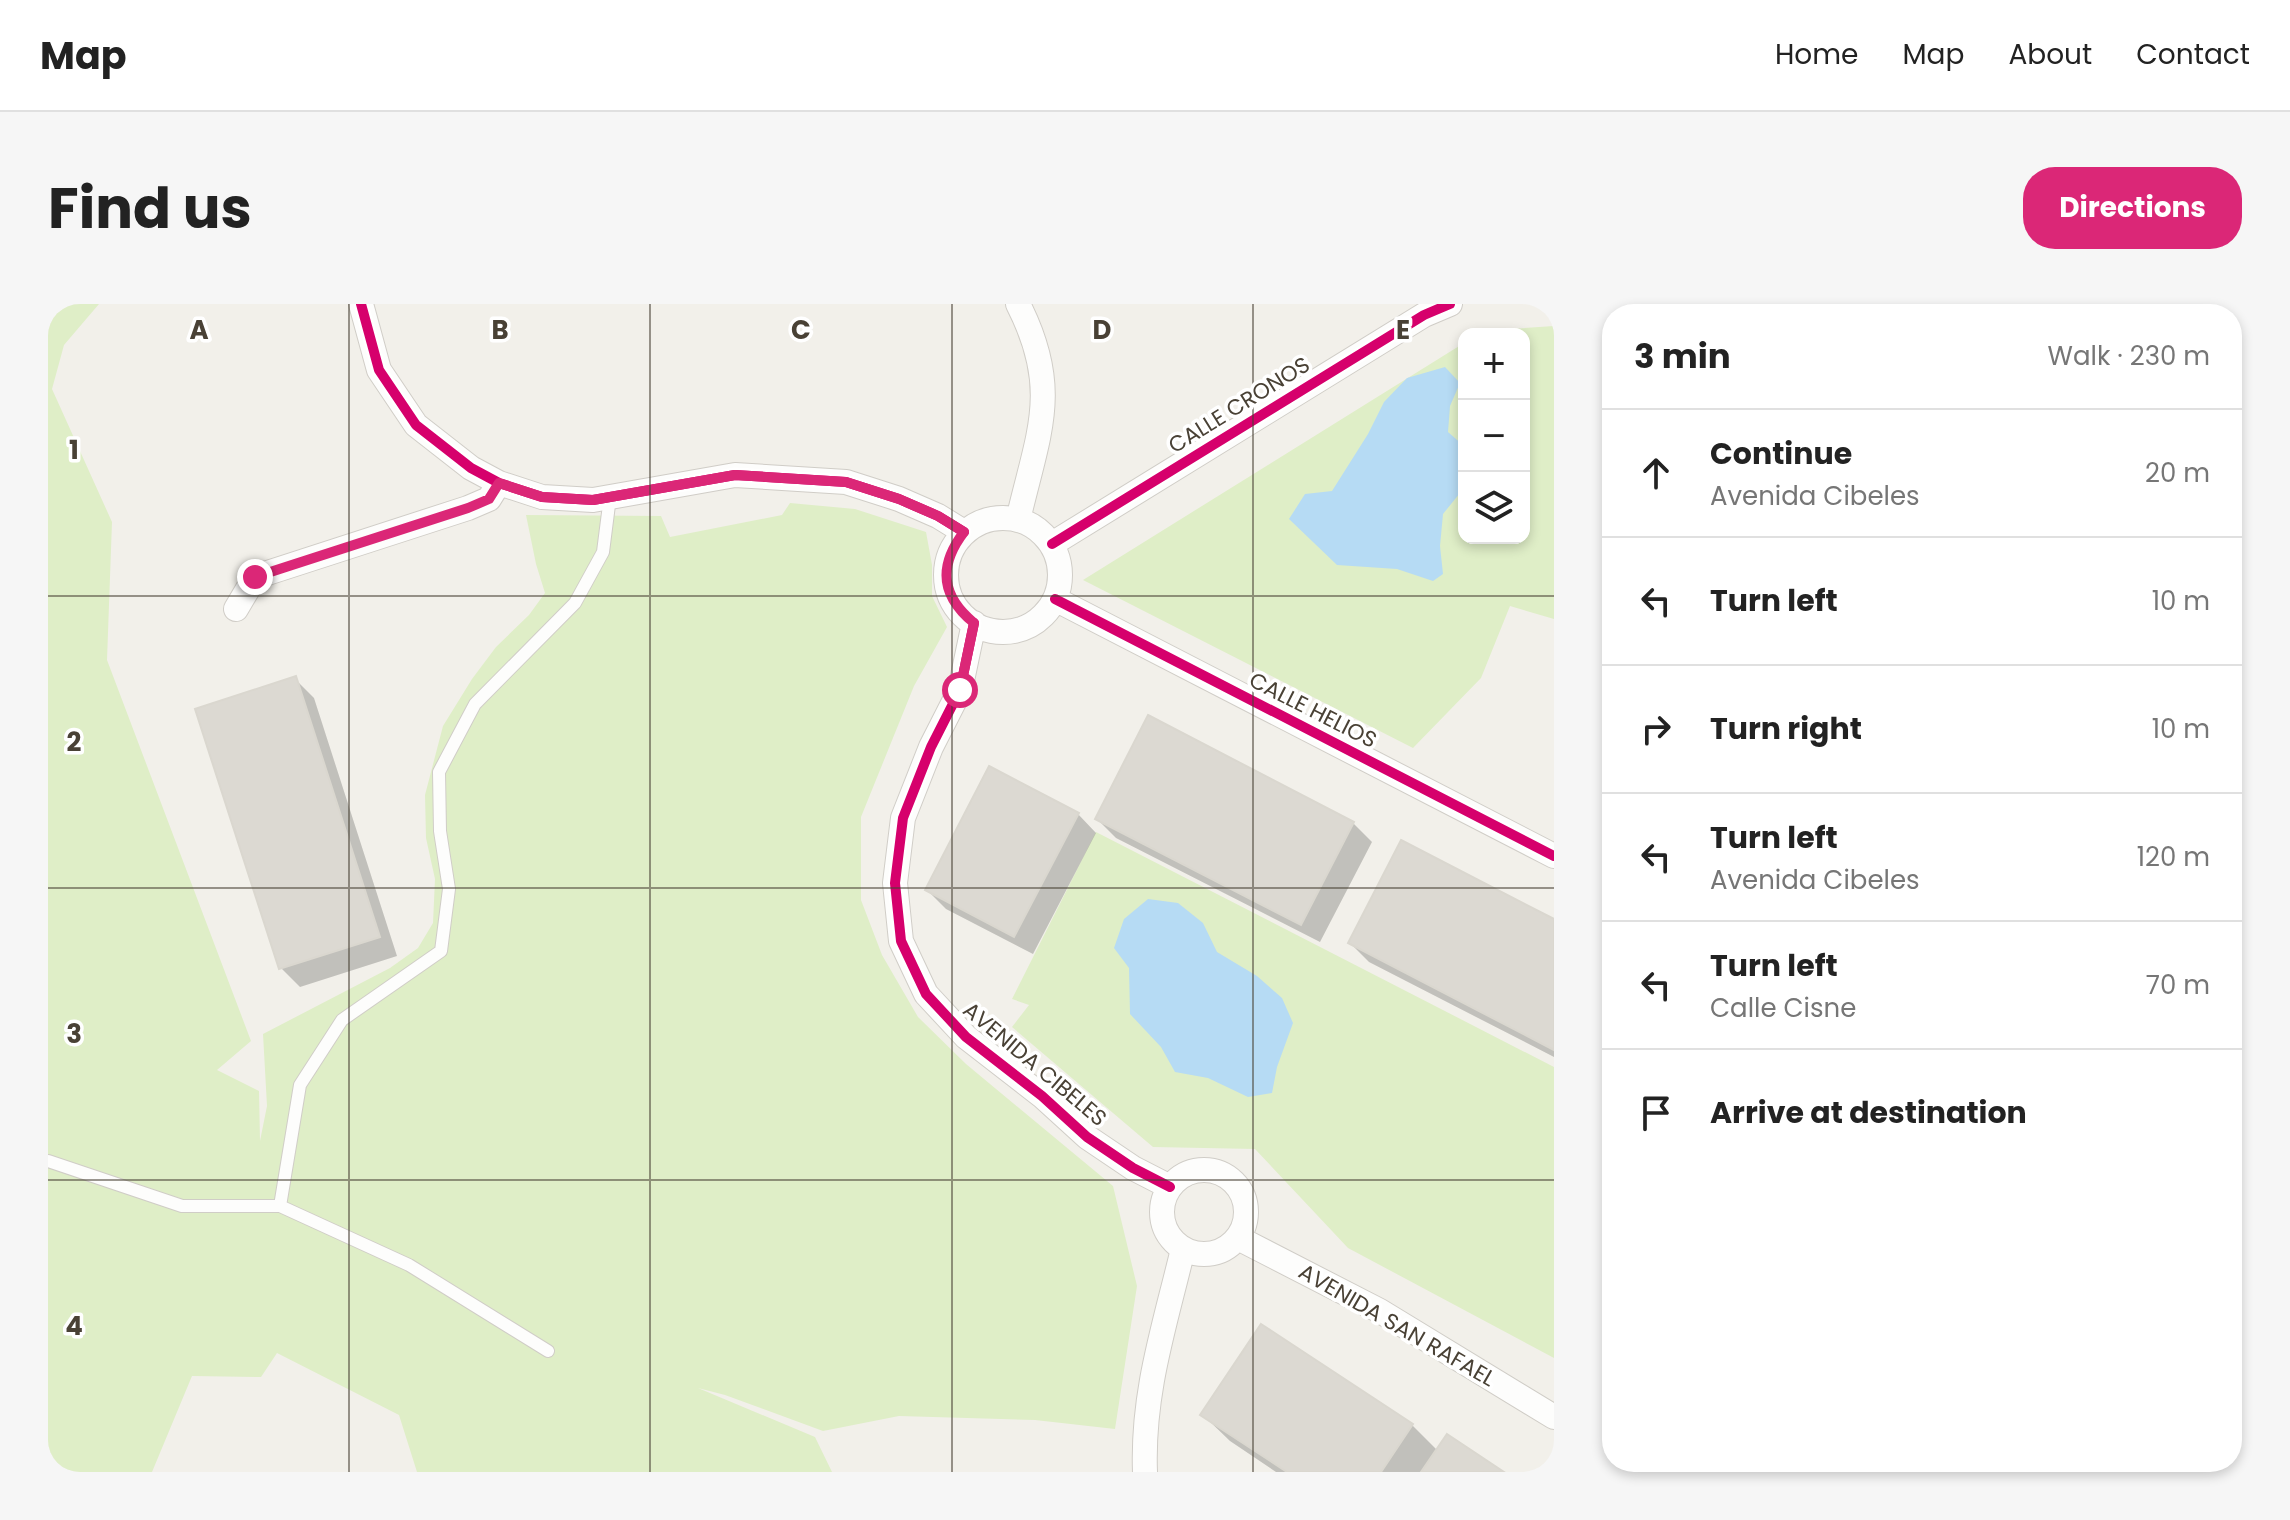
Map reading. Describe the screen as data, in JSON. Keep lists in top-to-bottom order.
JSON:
{
  "streets": {
    "street": [
      "CALLE CRONOS",
      "CALLE HELIOS",
      "AVENIDA CIBELES",
      "AVENIDA SAN RAFAEL"
    ]
  },
  "crossings": [
    ["CALLE CRONOS", "CALLE HELIOS"],
    ["CALLE CRONOS", "AVENIDA CIBELES"],
    ["CALLE HELIOS", "AVENIDA CIBELES"],
    ["AVENIDA CIBELES", "AVENIDA SAN RAFAEL"]
  ],
  "page": {
    "header": "Map",
    "nav": [
      "Home",
      "Map",
      "About",
      "Contact"
    ],
    "title": "Find us",
    "buttons": "Directions",
    "heading": ["3 min", "Walk · 230 m"],
    "map_buttons": ["+", "−"],
    "list": [
      ["Continue", "Avenida Cibeles", "20 m"],
      ["Turn left", "10 m"],
      ["Turn right", "10 m"],
      ["Turn left", "Avenida Cibeles", "120 m"],
      ["Turn left", "Calle Cisne", "70 m"],
      "Arrive at destination"
    ]
  },
  "grid": {
    "columns": [
      "A",
      "B",
      "C",
      "D",
      "E"
    ],
    "rows": [
      "1",
      "2",
      "3",
      "4"
    ]
  }
}
